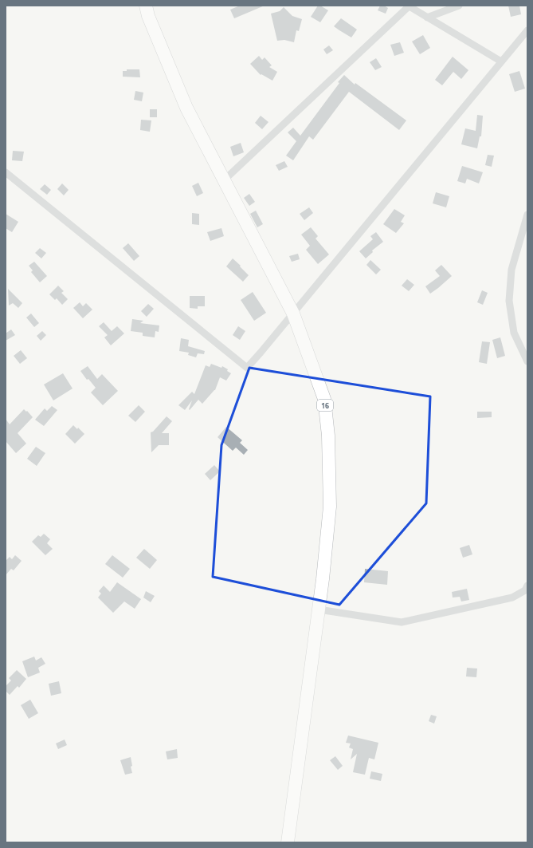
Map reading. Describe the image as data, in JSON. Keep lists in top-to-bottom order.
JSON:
{
  "streets": {
    "highway": ["16"]
  }
}
